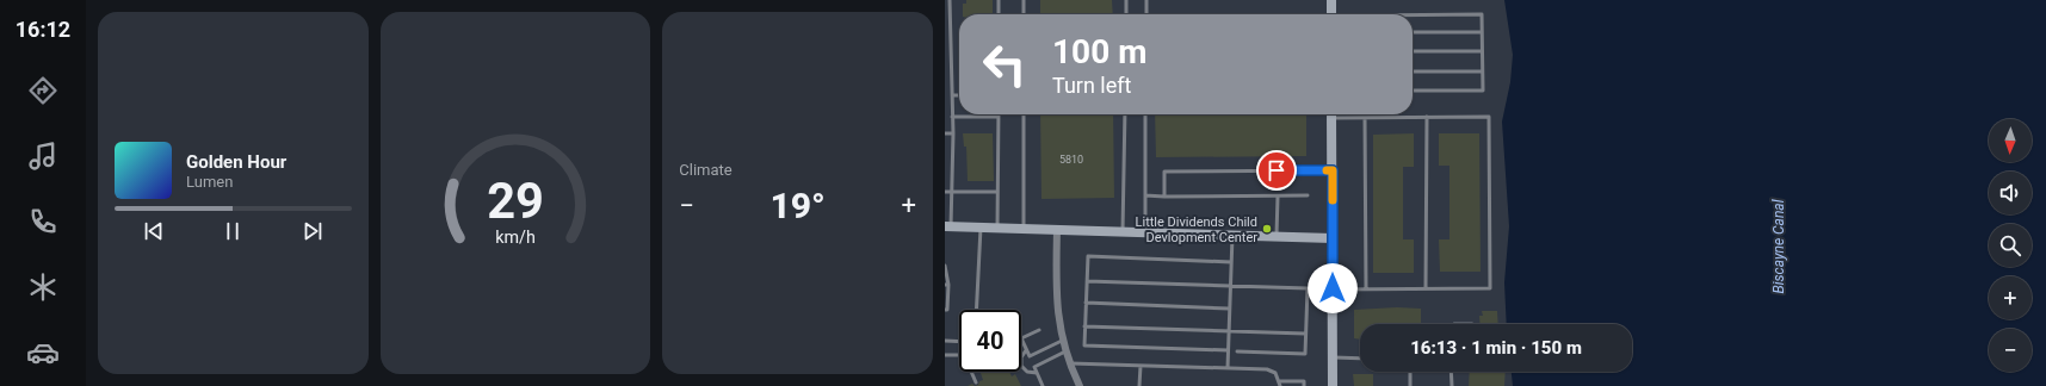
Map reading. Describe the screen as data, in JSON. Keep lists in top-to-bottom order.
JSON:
{
  "water": ["Biscayne Canal"],
  "places": ["Little Dividends Child Devlopment Center"],
  "house_numbers": ["5810"],
  "north": "bottom",
  "page": {
    "tabs": "16:12",
    "tile": "Climate",
    "turn": ["100 m", "Turn left"],
    "map_buttons": ["+", "−"],
    "song": ["Golden Hour", "Lumen"],
    "heat": ["−", "19°", "+"],
    "limit": "40",
    "trip": "16:13 · 1 min · 150 m",
    "gauge": ["29", "km/h"]
  }
}
